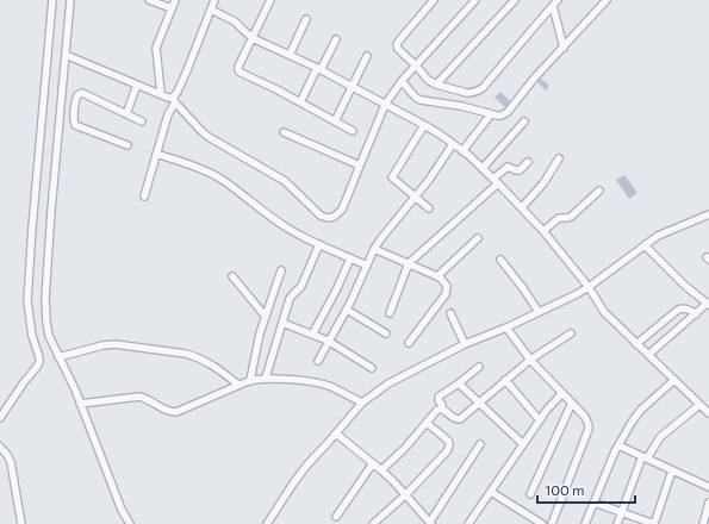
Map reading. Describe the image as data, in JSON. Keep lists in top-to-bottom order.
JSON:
{
  "scale_bar": "100 m"
}
